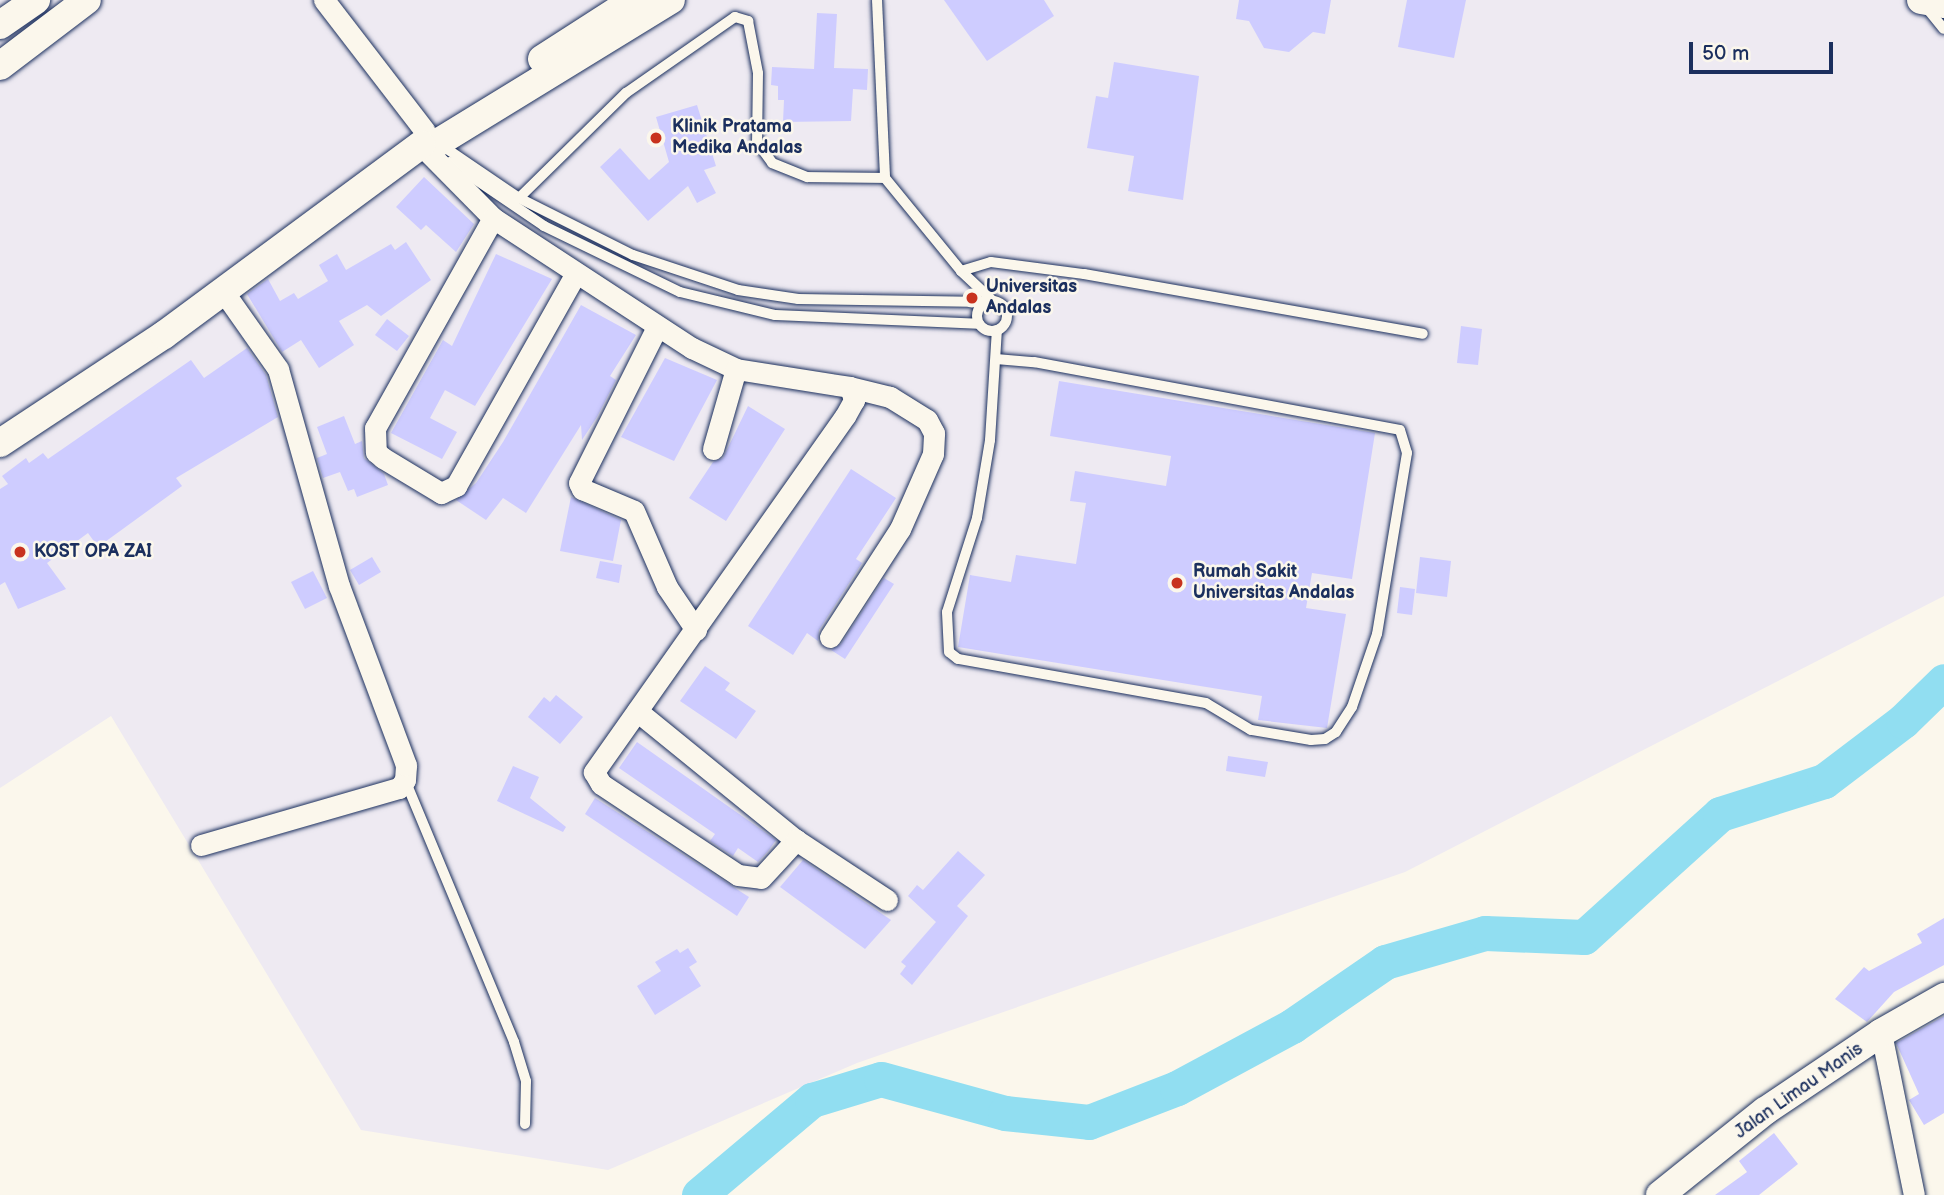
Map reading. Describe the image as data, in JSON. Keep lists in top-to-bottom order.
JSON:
{
  "streets": {
    "street": ["Jalan Limau Manis"]
  },
  "places": [
    "Klinik Pratama Medika Andalas",
    "Universitas Andalas",
    "KOST OPA ZAI",
    "Rumah Sakit Universitas Andalas"
  ],
  "scale_bar": "50 m"
}
